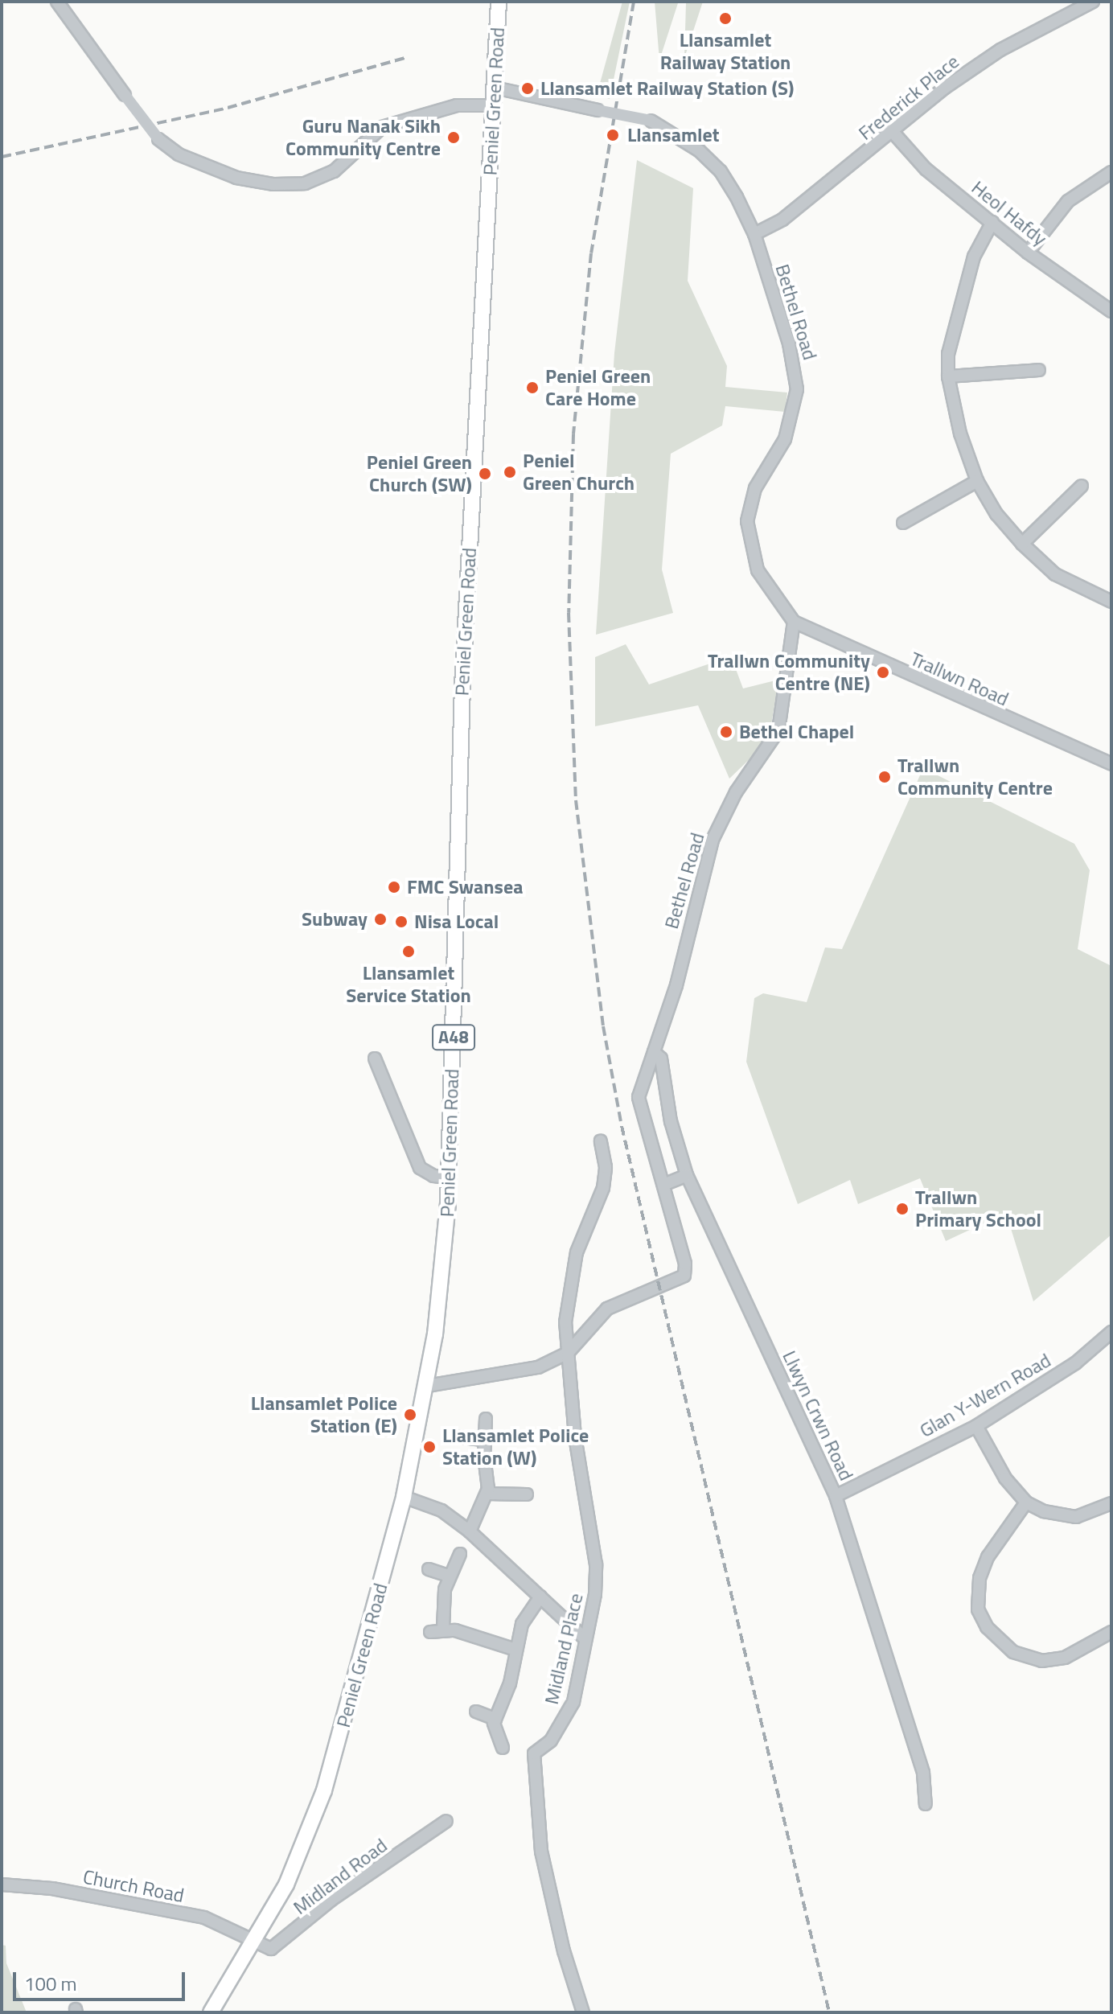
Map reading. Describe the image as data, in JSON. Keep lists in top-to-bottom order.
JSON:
{
  "streets": {
    "main road": ["Peniel Green Road", "A48"],
    "street": [
      "Frederick Place",
      "Heol Hafdy",
      "Bethel Road",
      "Trallwn Road",
      "Glan Y-Wern Road",
      "Llwyn Crwn Road",
      "Midland Place",
      "Midland Road",
      "Church Road"
    ]
  },
  "crossings": [
    ["Frederick Place", "Heol Hafdy"],
    ["Frederick Place", "Bethel Road"],
    ["Peniel Green Road", "Bethel Road"],
    ["Peniel Green Road", "Midland Road"],
    ["Peniel Green Road", "Church Road"],
    ["Bethel Road", "Trallwn Road"],
    ["Bethel Road", "Llwyn Crwn Road"],
    ["Bethel Road", "Midland Place"],
    ["Glan Y-Wern Road", "Llwyn Crwn Road"],
    ["Midland Road", "Church Road"]
  ],
  "places": [
    "Llansamlet Railway Station",
    "Llansamlet Railway Station (S)",
    "Llansamlet",
    "Guru Nanak Sikh Community Centre",
    "Peniel Green Care Home",
    "Peniel Green Church",
    "Peniel Green Church (SW)",
    "Trallwn Community Centre (NE)",
    "Bethel Chapel",
    "Trallwn Community Centre",
    "FMC Swansea",
    "Subway",
    "Nisa Local",
    "Llansamlet Service Station",
    "Trallwn Primary School",
    "Llansamlet Police Station (E)",
    "Llansamlet Police Station (W)"
  ],
  "scale_bar": "100 m"
}
